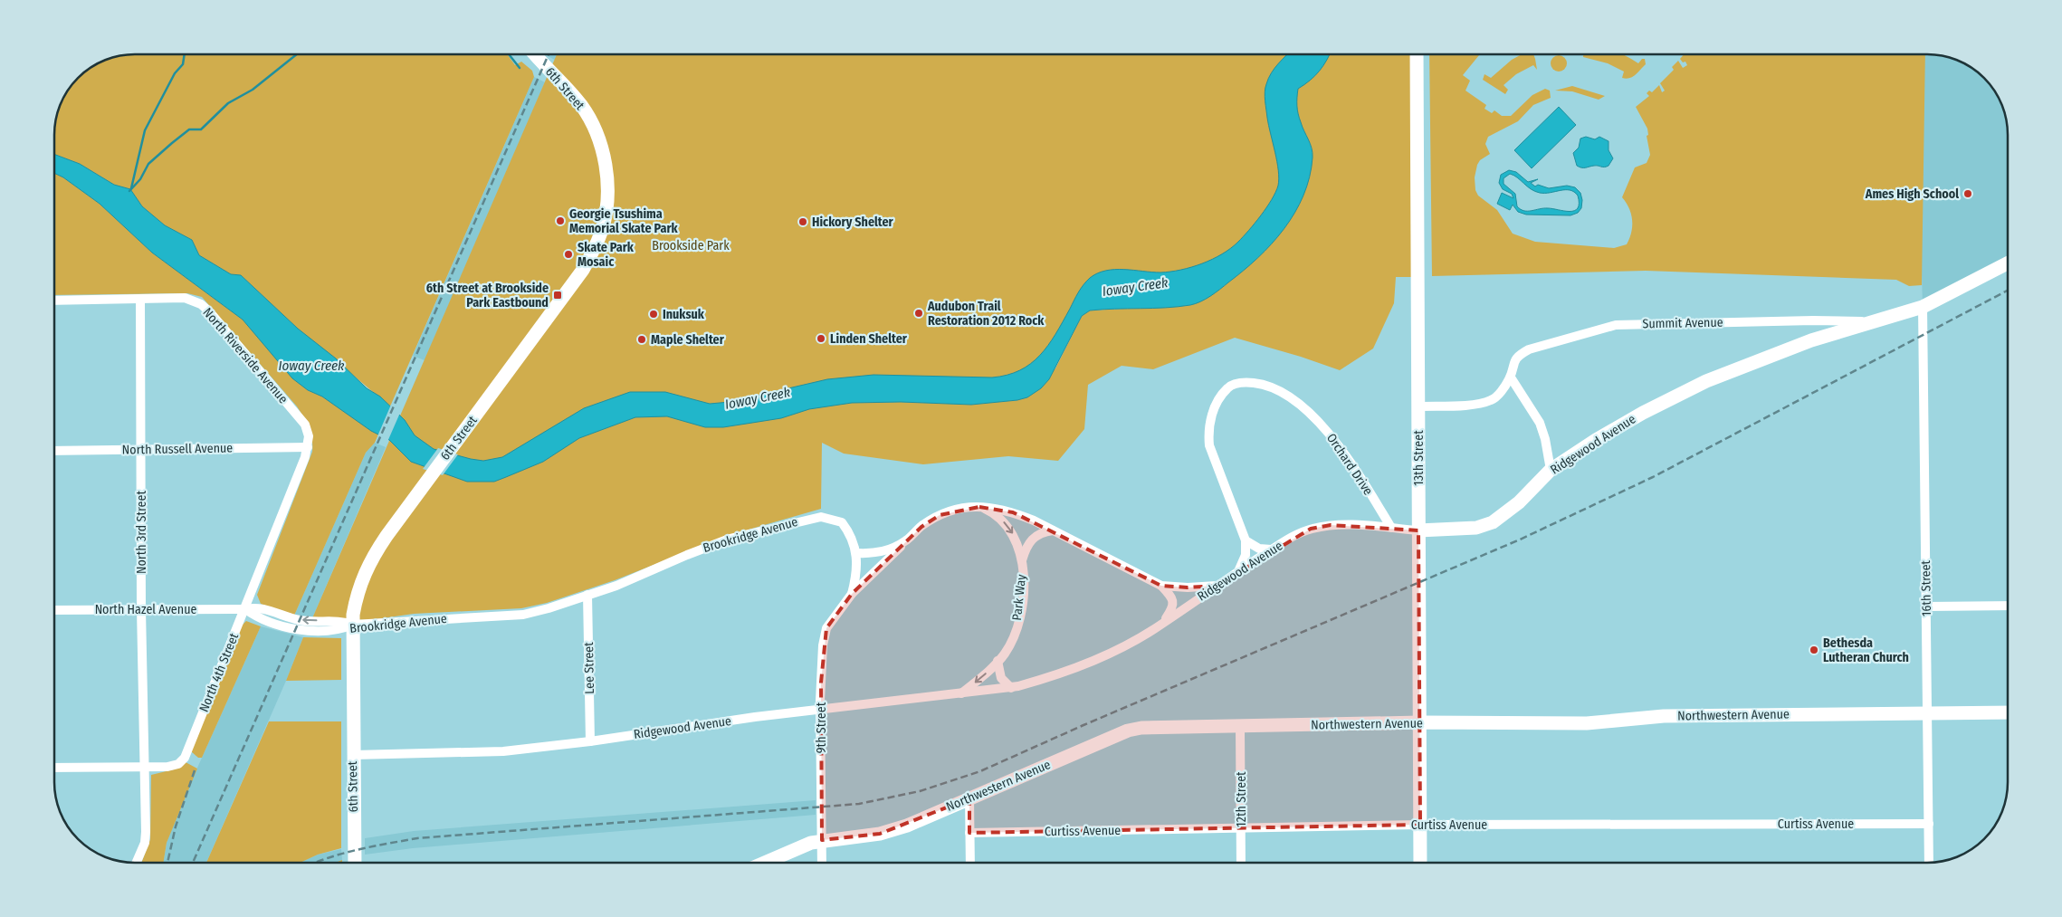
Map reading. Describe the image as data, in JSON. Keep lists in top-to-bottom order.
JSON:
{
  "streets": {
    "street": [
      "6th Street",
      "Summit Avenue",
      "North Riverside Avenue",
      "Ridgewood Avenue",
      "North Russell Avenue",
      "13th Street",
      "Orchard Drive",
      "North 3rd Street",
      "Brookridge Avenue",
      "16th Street",
      "Park Way",
      "North Hazel Avenue",
      "Lee Street",
      "North 4th Street",
      "Northwestern Avenue",
      "9th Street",
      "12th Street",
      "Curtiss Avenue"
    ]
  },
  "crossings": [
    ["6th Street", "Ridgewood Avenue"],
    ["6th Street", "Brookridge Avenue"],
    ["6th Street", "North Hazel Avenue"],
    ["Summit Avenue", "Ridgewood Avenue"],
    ["North Riverside Avenue", "North Russell Avenue"],
    ["North Riverside Avenue", "North 3rd Street"],
    ["North Riverside Avenue", "North 4th Street"],
    ["Ridgewood Avenue", "13th Street"],
    ["Ridgewood Avenue", "Orchard Drive"],
    ["Ridgewood Avenue", "16th Street"],
    ["Ridgewood Avenue", "Park Way"],
    ["Ridgewood Avenue", "Lee Street"],
    ["Ridgewood Avenue", "9th Street"],
    ["North Russell Avenue", "North 3rd Street"],
    ["North Russell Avenue", "North 4th Street"],
    ["13th Street", "Northwestern Avenue"],
    ["13th Street", "Curtiss Avenue"],
    ["North 3rd Street", "North Hazel Avenue"],
    ["North 3rd Street", "North 4th Street"],
    ["Brookridge Avenue", "North Hazel Avenue"],
    ["Brookridge Avenue", "Lee Street"],
    ["Brookridge Avenue", "9th Street"],
    ["16th Street", "Northwestern Avenue"],
    ["16th Street", "Curtiss Avenue"],
    ["North Hazel Avenue", "North 4th Street"],
    ["Northwestern Avenue", "9th Street"],
    ["Northwestern Avenue", "12th Street"],
    ["12th Street", "Curtiss Avenue"]
  ],
  "water": ["Ioway Creek"],
  "parks": ["Brookside Park"],
  "places": {
    "other": [
      "Ames High School",
      "Georgie Tsushima Memorial Skate Park",
      "Hickory Shelter",
      "Skate Park Mosaic",
      "Audubon Trail Restoration 2012 Rock",
      "Inuksuk",
      "Linden Shelter",
      "Maple Shelter",
      "Bethesda Lutheran Church"
    ],
    "transit": ["6th Street at Brookside Park Eastbound"]
  }
}
